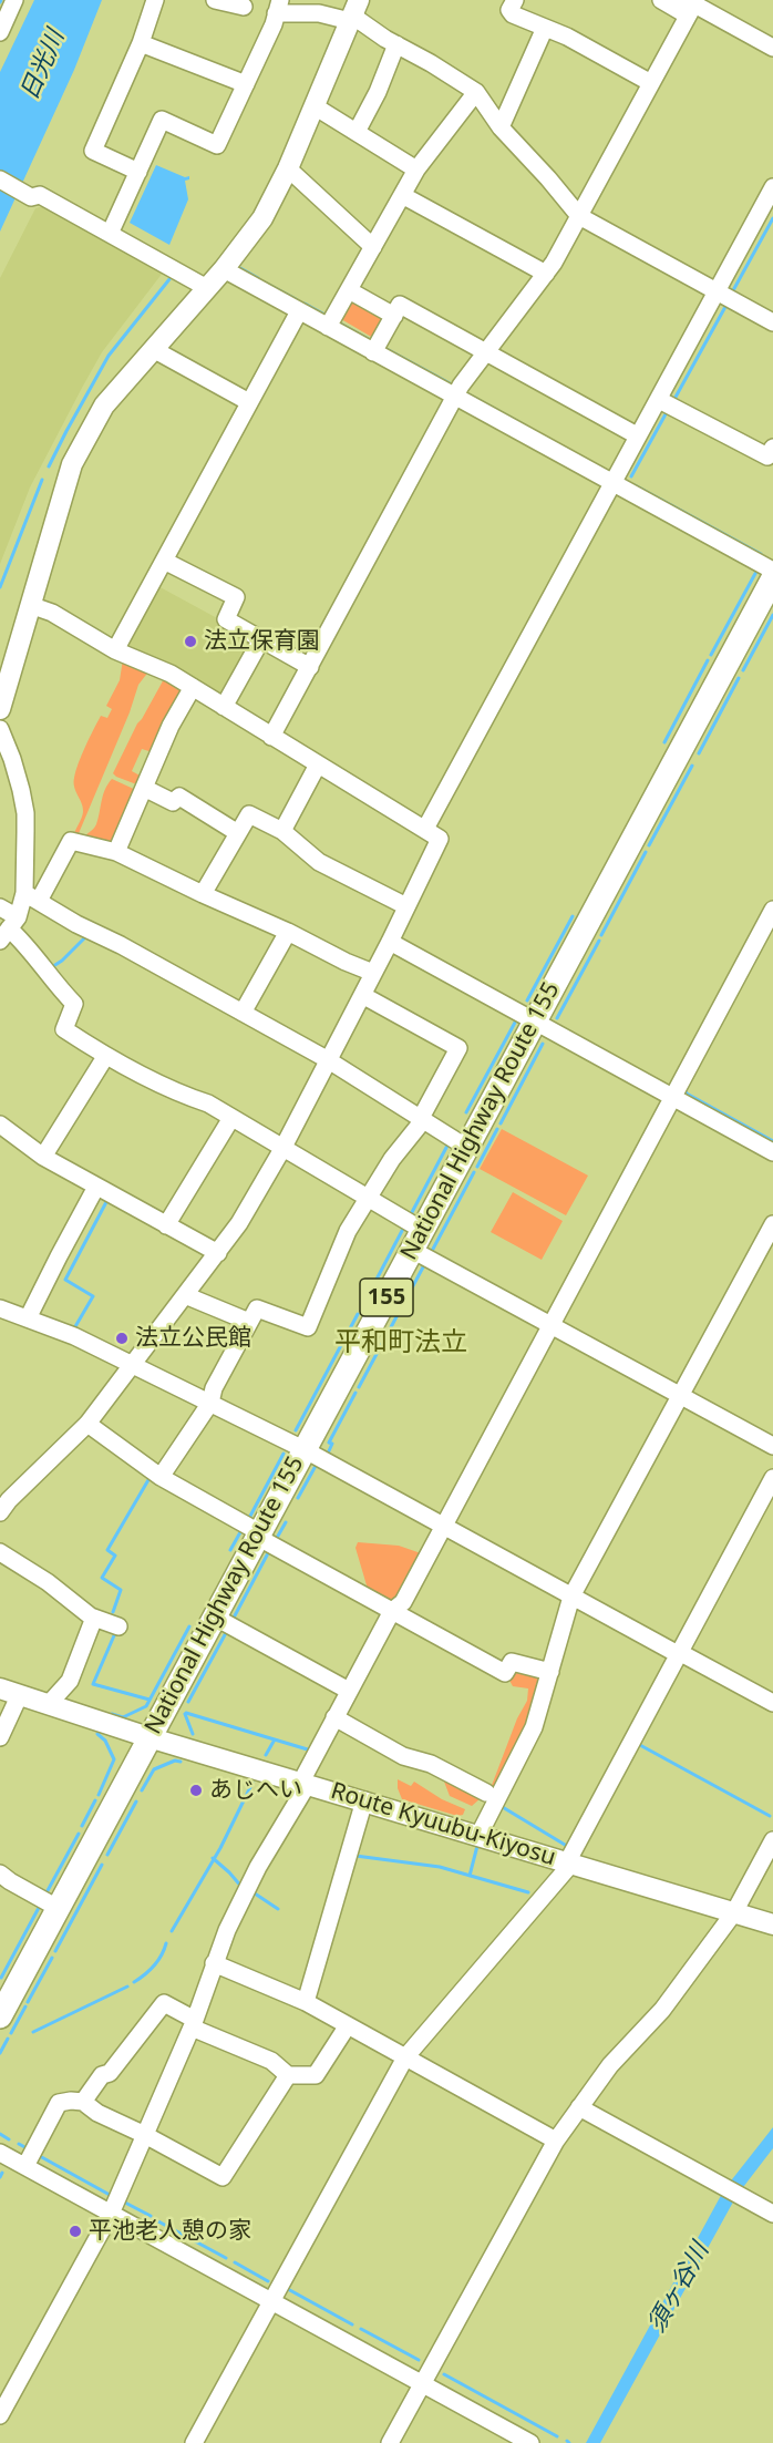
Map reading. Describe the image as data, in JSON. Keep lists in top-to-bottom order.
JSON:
{
  "streets": {
    "highway": ["National Highway Route 155", "155"],
    "main road": ["Route Kyuubu-Kiyosu"]
  },
  "crossings": [
    ["National Highway Route 155", "Route Kyuubu-Kiyosu"]
  ],
  "districts": ["平和町法立"],
  "water": ["日光川", "須ヶ谷川"],
  "places": [
    "法立保育園",
    "法立公民館",
    "あじへい",
    "平池老人憩の家"
  ]
}
